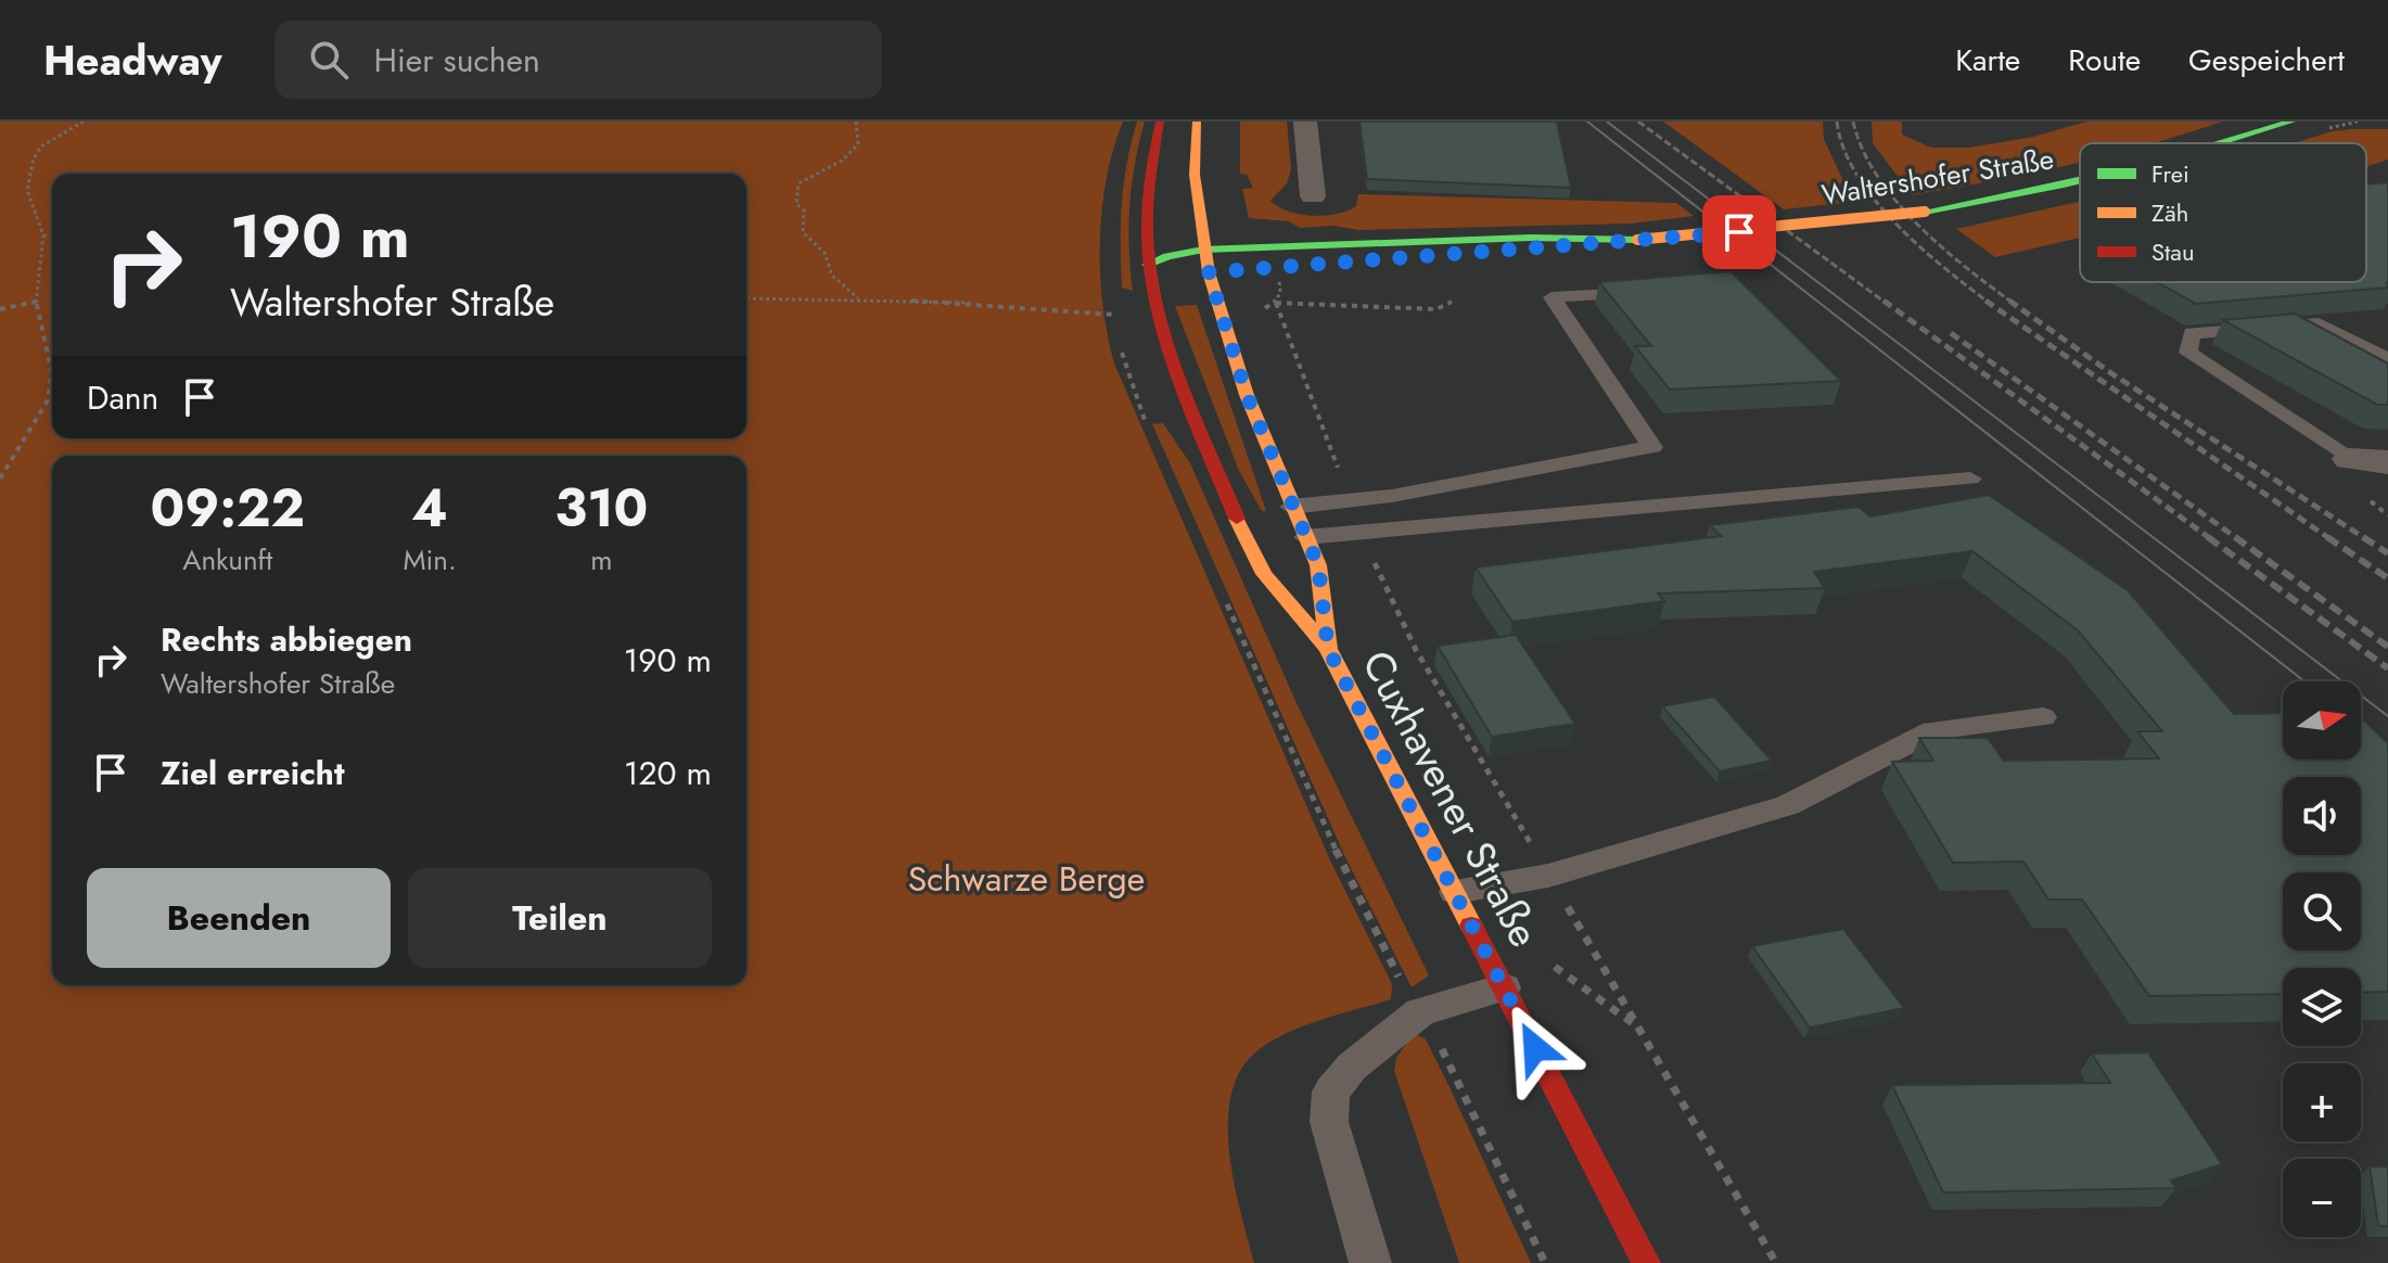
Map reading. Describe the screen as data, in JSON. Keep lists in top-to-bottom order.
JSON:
{
  "streets": {
    "main road": ["Waltershofer Straße", "Cuxhavener Straße"]
  },
  "crossings": [
    ["Waltershofer Straße", "Cuxhavener Straße"]
  ],
  "parks": ["Schwarze Berge"],
  "legend": ["Frei", "Zäh", "Stau"],
  "north": "right",
  "page": {
    "header": "Headway",
    "search": "Hier suchen",
    "nav": ["Karte", "Route", "Gespeichert"],
    "turn": ["190 m", "Waltershofer Straße"],
    "then": "Dann",
    "eta": [
      "09:22",
      "Ankunft",
      "4",
      "Min.",
      "310",
      "m"
    ],
    "list": [
      {
        "name": "Rechts abbiegen",
        "note": "Waltershofer Straße",
        "value": "190 m"
      },
      {
        "name": "Ziel erreicht",
        "value": "120 m"
      }
    ],
    "map_buttons": ["+", "−"],
    "buttons": ["Beenden", "Teilen"]
  }
}
